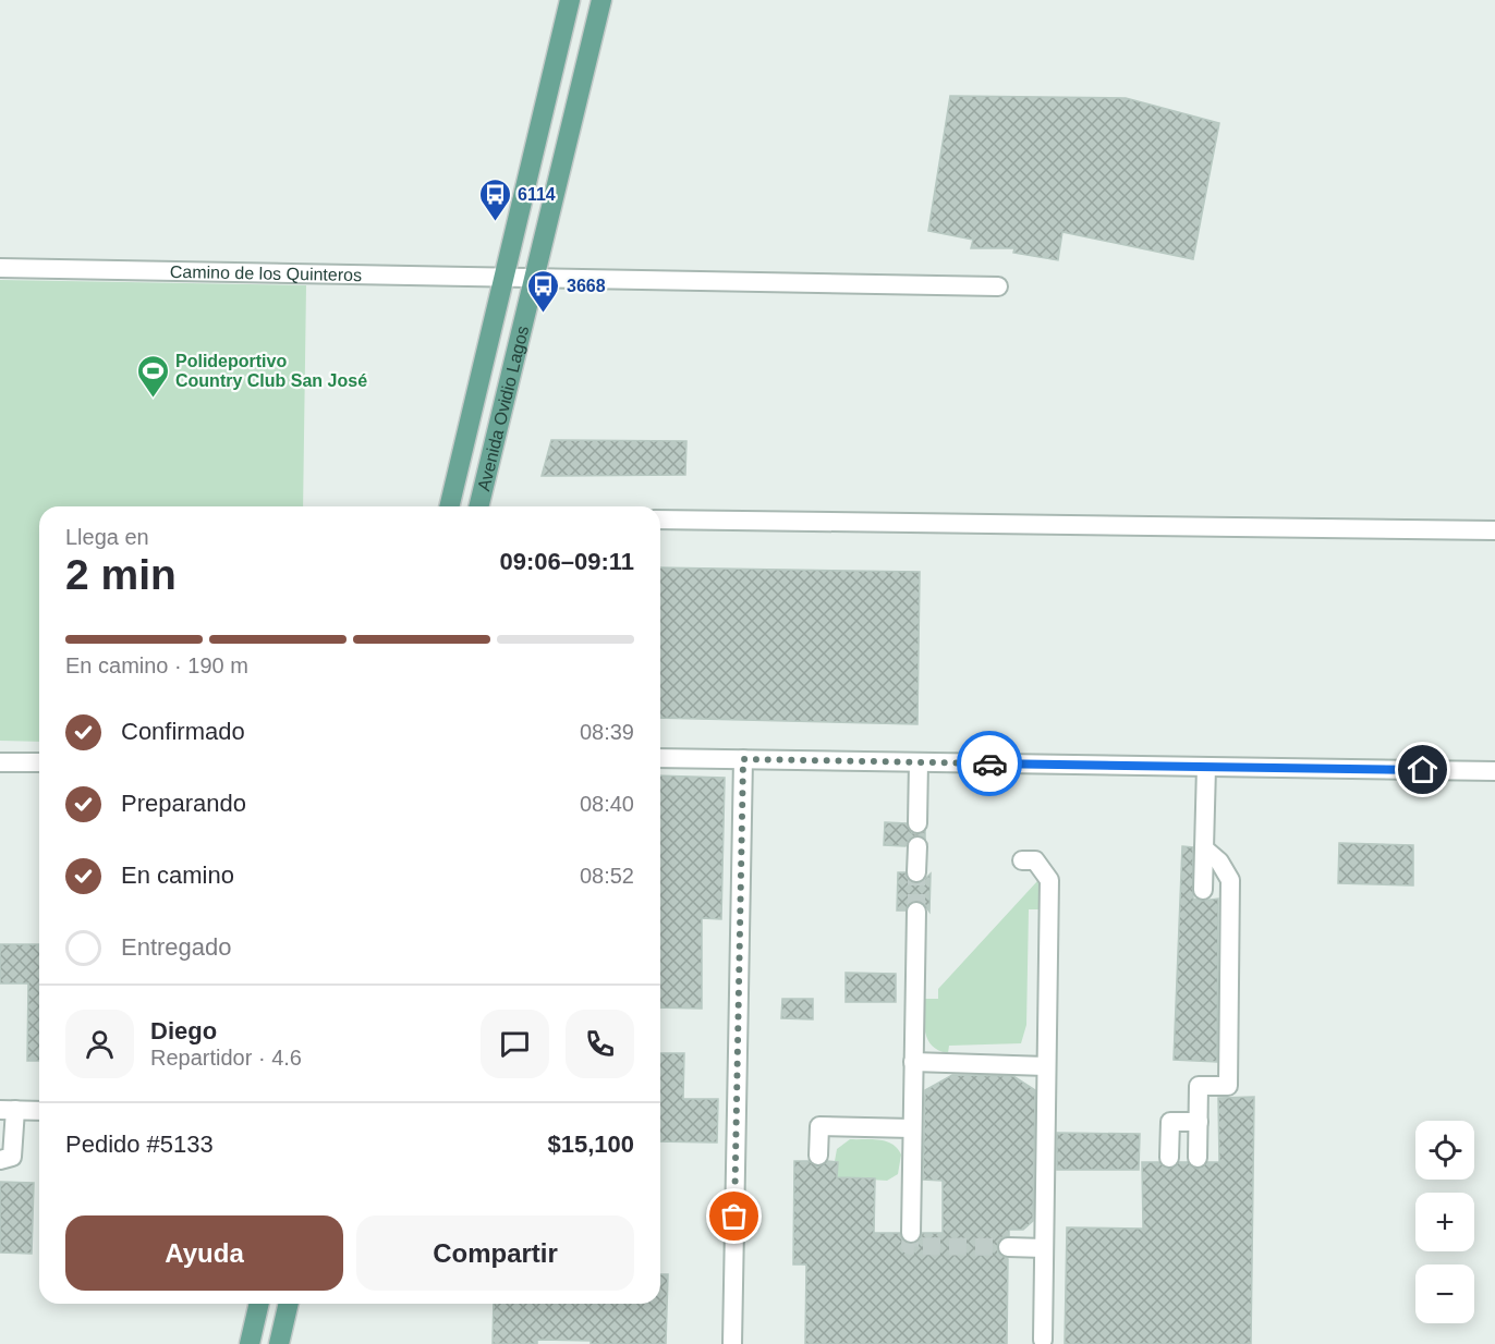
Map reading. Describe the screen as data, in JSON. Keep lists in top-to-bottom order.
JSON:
{
  "streets": {
    "main road": ["Avenida Ovidio Lagos"],
    "street": ["Camino de los Quinteros"]
  },
  "crossings": [
    ["Camino de los Quinteros", "Avenida Ovidio Lagos"]
  ],
  "places": {
    "bus stop": ["6114", "3668"],
    "sports": ["Polideportivo Country Club San José"]
  },
  "page": {
    "heading": ["2 min", "Llega en", "09:06–09:11"],
    "panel": [
      "Diego",
      "Repartidor · 4.6",
      "Pedido #5133",
      "$15,100"
    ],
    "bar": "En camino · 190 m",
    "list": [
      ["Confirmado", "08:39"],
      ["Preparando", "08:40"],
      ["En camino", "08:52"],
      "Entregado"
    ],
    "map_buttons": ["+", "−"],
    "buttons": ["Ayuda", "Compartir"]
  }
}
